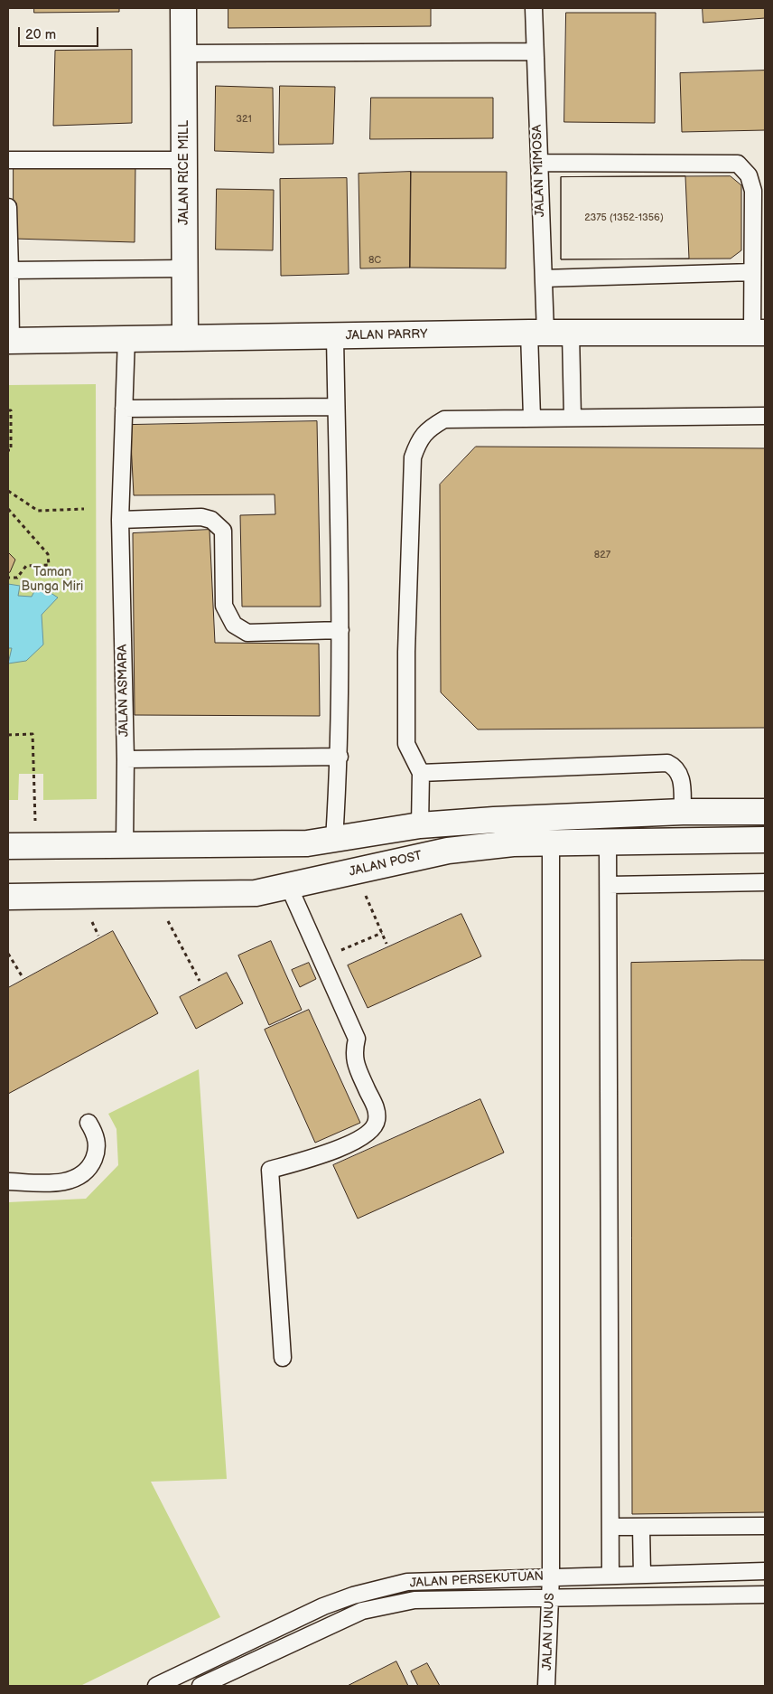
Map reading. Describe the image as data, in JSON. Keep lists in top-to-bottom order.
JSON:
{
  "streets": {
    "street": ["JALAN RICE MILL", "JALAN PARRY", "JALAN POST"],
    "lane": [
      "JALAN MIMOSA",
      "JALAN ASMARA",
      "JALAN PERSEKUTUAN",
      "JALAN UNUS"
    ]
  },
  "crossings": [
    ["JALAN MIMOSA", "JALAN PARRY"],
    ["JALAN RICE MILL", "JALAN PARRY"],
    ["JALAN PARRY", "JALAN ASMARA"],
    ["JALAN POST", "JALAN UNUS"],
    ["JALAN PERSEKUTUAN", "JALAN UNUS"]
  ],
  "parks": ["Taman Bunga Miri"],
  "house_numbers": [
    "321",
    "2375 (1352-1356)",
    "8C",
    "827"
  ],
  "scale_bar": "20 m"
}
